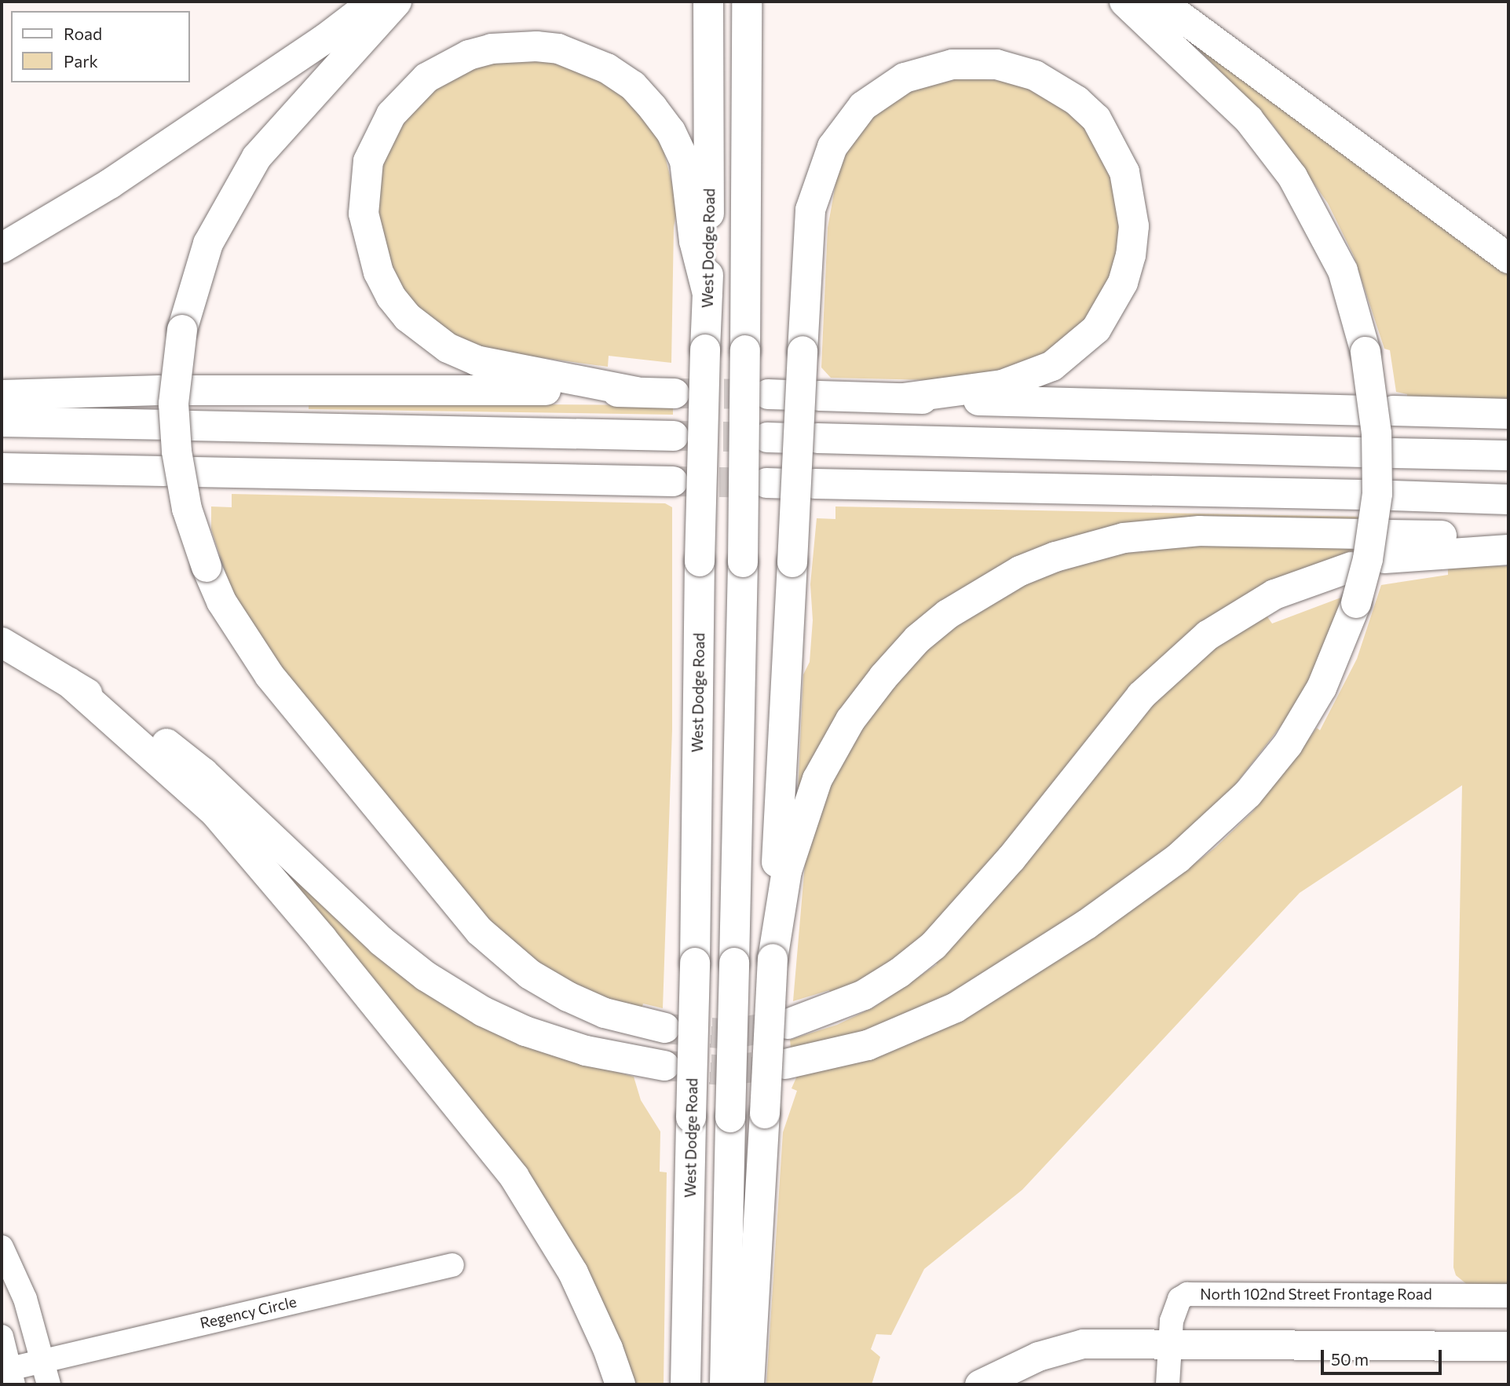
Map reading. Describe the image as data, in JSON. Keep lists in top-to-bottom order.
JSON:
{
  "streets": {
    "highway": ["West Dodge Road"],
    "street": ["North 102nd Street Frontage Road", "Regency Circle"]
  },
  "legend": ["Road", "Park"],
  "scale_bar": "50 m"
}
